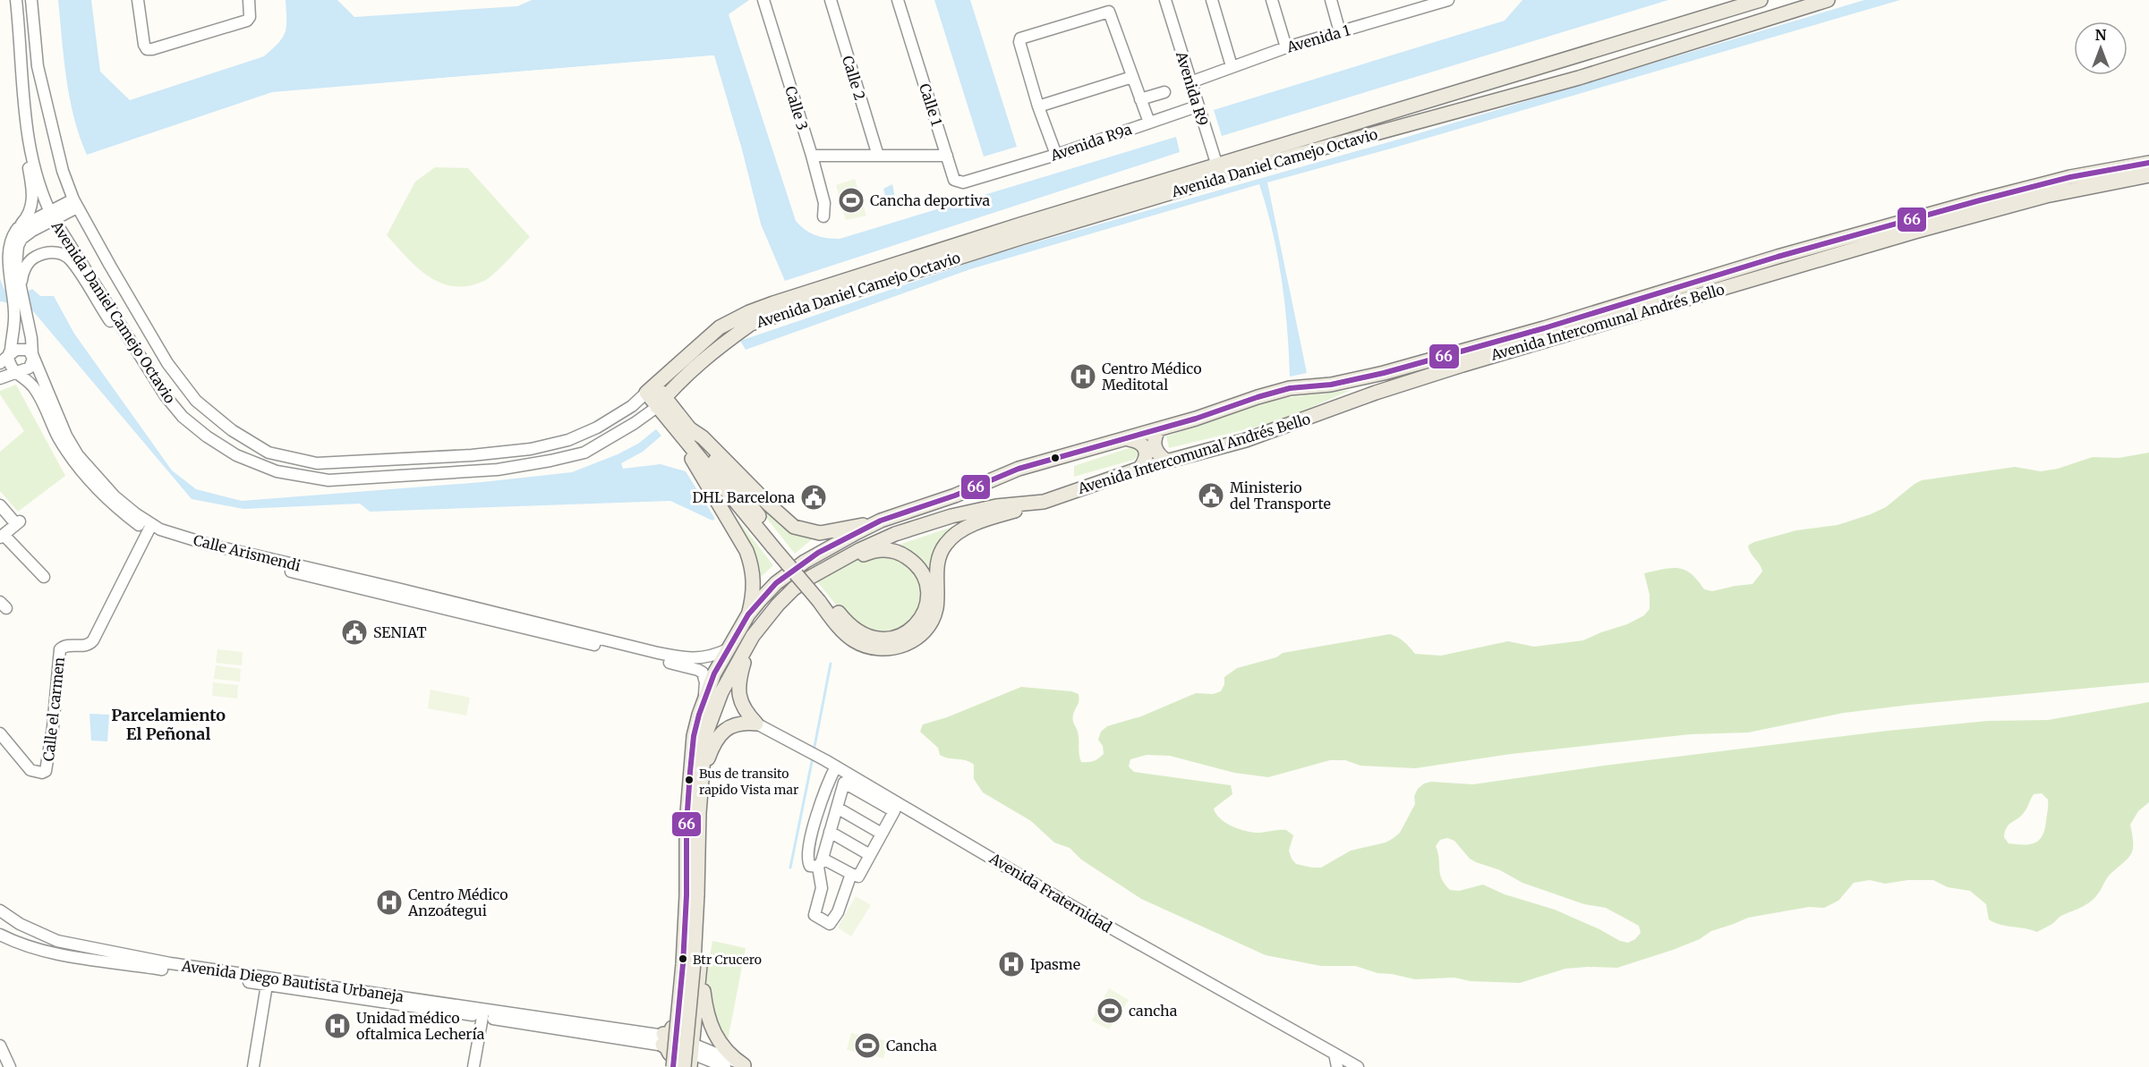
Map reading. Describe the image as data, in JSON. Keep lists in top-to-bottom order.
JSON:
{
  "streets": {
    "main road": ["Avenida Daniel Camejo Octavio", "Avenida Intercomunal Andrés Bello"],
    "street": [
      "Avenida 1",
      "Calle 2",
      "Avenida R9",
      "Calle 1",
      "Calle 3",
      "Avenida R9a",
      "Calle Arismendi",
      "Calle el carmen",
      "Avenida Fraternidad",
      "Avenida Diego Bautista Urbaneja"
    ]
  },
  "crossings": [
    ["Avenida 1", "Avenida R9"],
    ["Avenida R9", "Avenida R9a"],
    ["Avenida R9", "Avenida Daniel Camejo Octavio"],
    ["Calle 1", "Avenida R9a"],
    ["Avenida Daniel Camejo Octavio", "Calle Arismendi"],
    ["Avenida Intercomunal Andrés Bello", "Calle Arismendi"],
    ["Avenida Intercomunal Andrés Bello", "Avenida Diego Bautista Urbaneja"],
    ["Calle Arismendi", "Calle el carmen"]
  ],
  "districts": ["Parcelamiento El Peñonal"],
  "places": {
    "sports": ["Cancha deportiva", "cancha", "Cancha"],
    "hospital": [
      "Centro Médico Meditotal",
      "Centro Médico Anzoátegui",
      "Ipasme",
      "Unidad médico oftalmica Lechería"
    ],
    "public building": ["Ministerio del Transporte", "DHL Barcelona", "SENIAT"],
    "other": ["Bus de transito rapido Vista mar", "Btr Crucero"]
  },
  "lines": ["transit line 66"],
  "north": "top"
}
